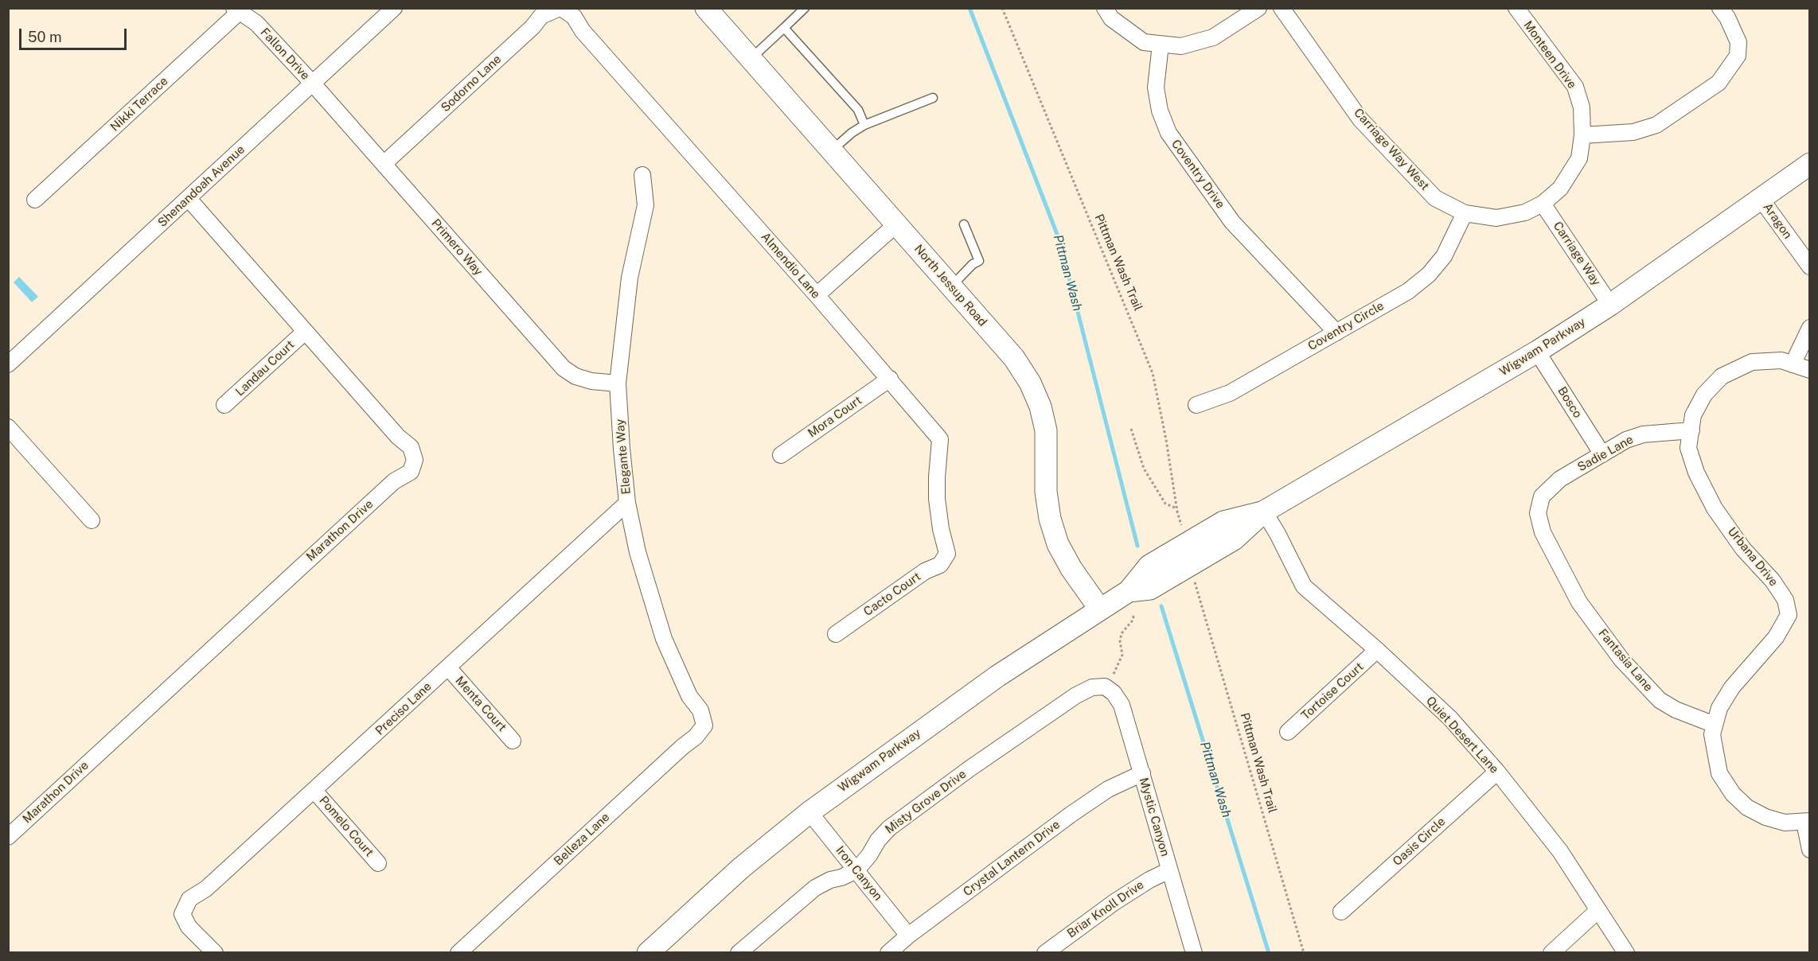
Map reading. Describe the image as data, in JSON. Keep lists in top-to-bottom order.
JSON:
{
  "streets": {
    "main road": ["North Jessup Road", "Wigwam Parkway"],
    "street": [
      "Fallon Drive",
      "Monteen Drive",
      "Sodorno Lane",
      "Nikki Terrace",
      "Carriage Way West",
      "Coventry Drive",
      "Shenandoah Avenue",
      "Aragon",
      "Primero Way",
      "Carriage Way",
      "Almendio Lane",
      "Coventry Circle",
      "Landau Court",
      "Bosco",
      "Mora Court",
      "Sadie Lane",
      "Elegante Way",
      "Marathon Drive",
      "Urbana Drive",
      "Cacto Court",
      "Fantasia Lane",
      "Tortoise Court",
      "Menta Court",
      "Preciso Lane",
      "Quiet Desert Lane",
      "Misty Grove Drive",
      "Mystic Canyon",
      "Pomelo Court",
      "Belleza Lane",
      "Oasis Circle",
      "Crystal Lantern Drive",
      "Iron Canyon",
      "Briar Knoll Drive"
    ],
    "path": ["Pittman Wash Trail"]
  },
  "crossings": [
    ["Fallon Drive", "Nikki Terrace"],
    ["Fallon Drive", "Shenandoah Avenue"],
    ["Fallon Drive", "Primero Way"],
    ["Monteen Drive", "Carriage Way West"],
    ["Monteen Drive", "Carriage Way"],
    ["Sodorno Lane", "Primero Way"],
    ["Sodorno Lane", "Almendio Lane"],
    ["Carriage Way West", "Carriage Way"],
    ["Carriage Way West", "Coventry Circle"],
    ["Coventry Drive", "Coventry Circle"],
    ["Shenandoah Avenue", "Primero Way"],
    ["Shenandoah Avenue", "Marathon Drive"],
    ["Aragon", "Wigwam Parkway"],
    ["Primero Way", "Elegante Way"],
    ["Carriage Way", "Wigwam Parkway"],
    ["Almendio Lane", "Mora Court"],
    ["Almendio Lane", "Cacto Court"],
    ["North Jessup Road", "Wigwam Parkway"],
    ["Wigwam Parkway", "Bosco"],
    ["Wigwam Parkway", "Quiet Desert Lane"],
    ["Wigwam Parkway", "Iron Canyon"],
    ["Landau Court", "Marathon Drive"],
    ["Bosco", "Sadie Lane"],
    ["Sadie Lane", "Urbana Drive"],
    ["Sadie Lane", "Fantasia Lane"],
    ["Elegante Way", "Preciso Lane"],
    ["Elegante Way", "Belleza Lane"],
    ["Urbana Drive", "Fantasia Lane"],
    ["Tortoise Court", "Quiet Desert Lane"],
    ["Menta Court", "Preciso Lane"],
    ["Preciso Lane", "Pomelo Court"],
    ["Quiet Desert Lane", "Oasis Circle"],
    ["Misty Grove Drive", "Mystic Canyon"],
    ["Misty Grove Drive", "Iron Canyon"],
    ["Mystic Canyon", "Crystal Lantern Drive"],
    ["Mystic Canyon", "Briar Knoll Drive"],
    ["Crystal Lantern Drive", "Iron Canyon"]
  ],
  "water": ["Pittman Wash"],
  "scale_bar": "50 m"
}
